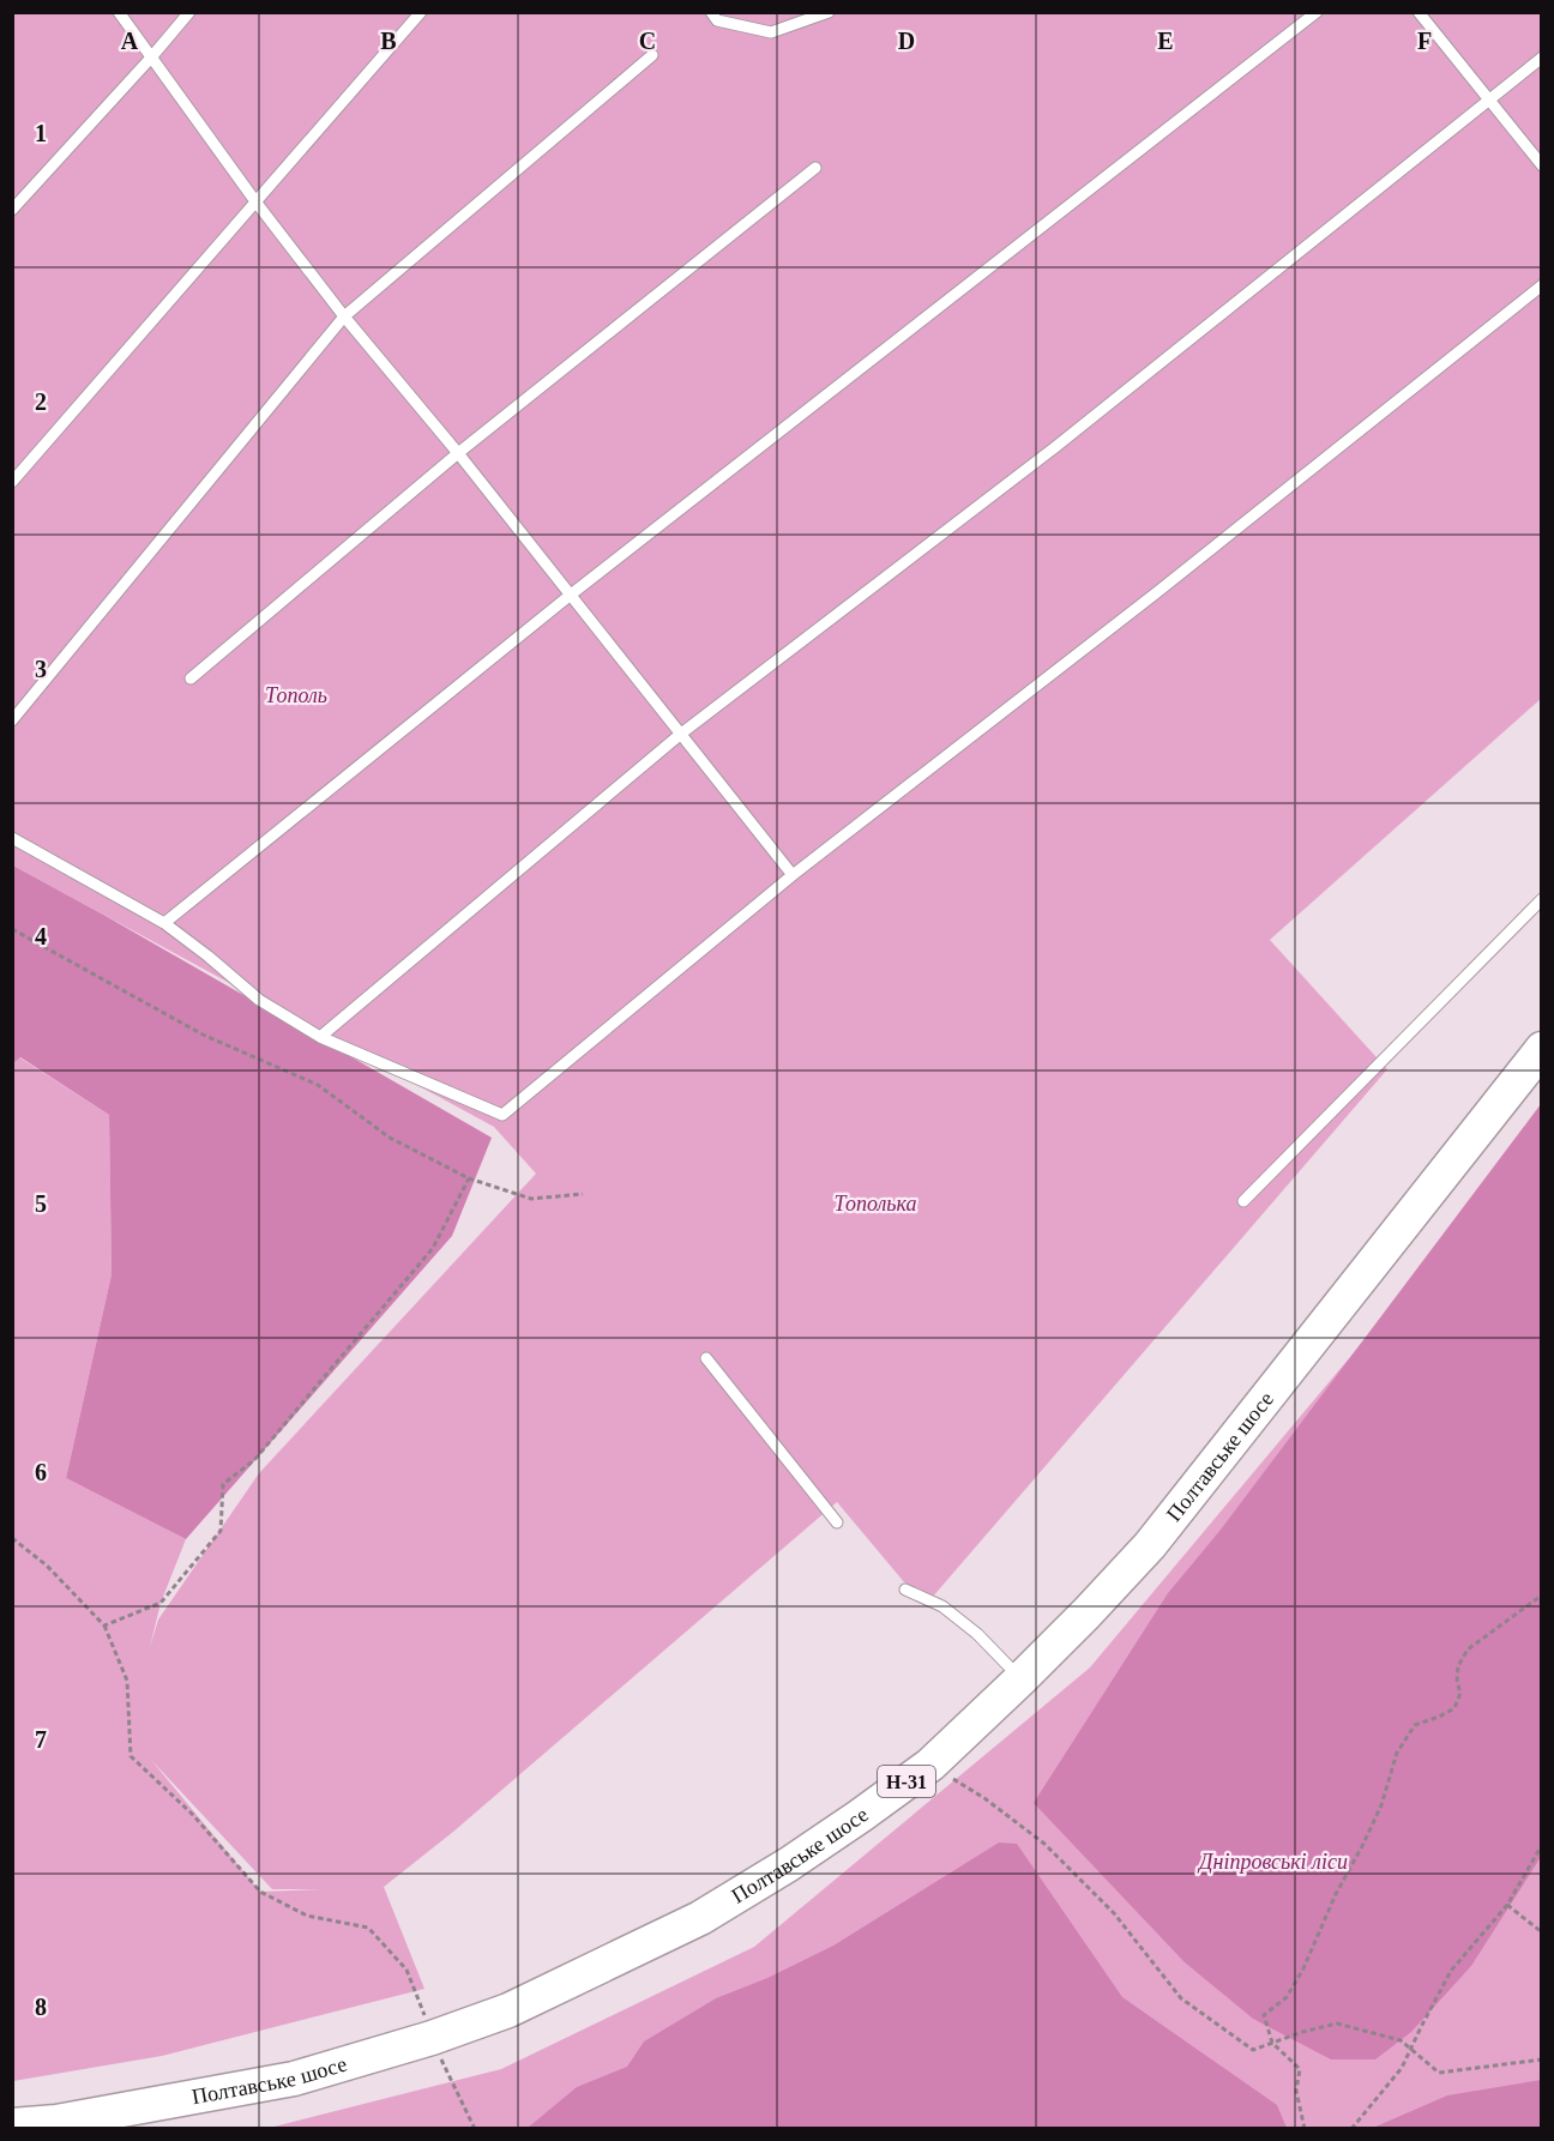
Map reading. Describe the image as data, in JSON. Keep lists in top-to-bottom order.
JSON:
{
  "streets": {
    "main road": ["Полтавське шосе", "Н-31"]
  },
  "parks": ["Тополь", "Тополька", "Дніпровські ліси"],
  "grid": {
    "columns": [
      "A",
      "B",
      "C",
      "D",
      "E",
      "F"
    ],
    "rows": [
      "1",
      "2",
      "3",
      "4",
      "5",
      "6",
      "7",
      "8"
    ]
  }
}
